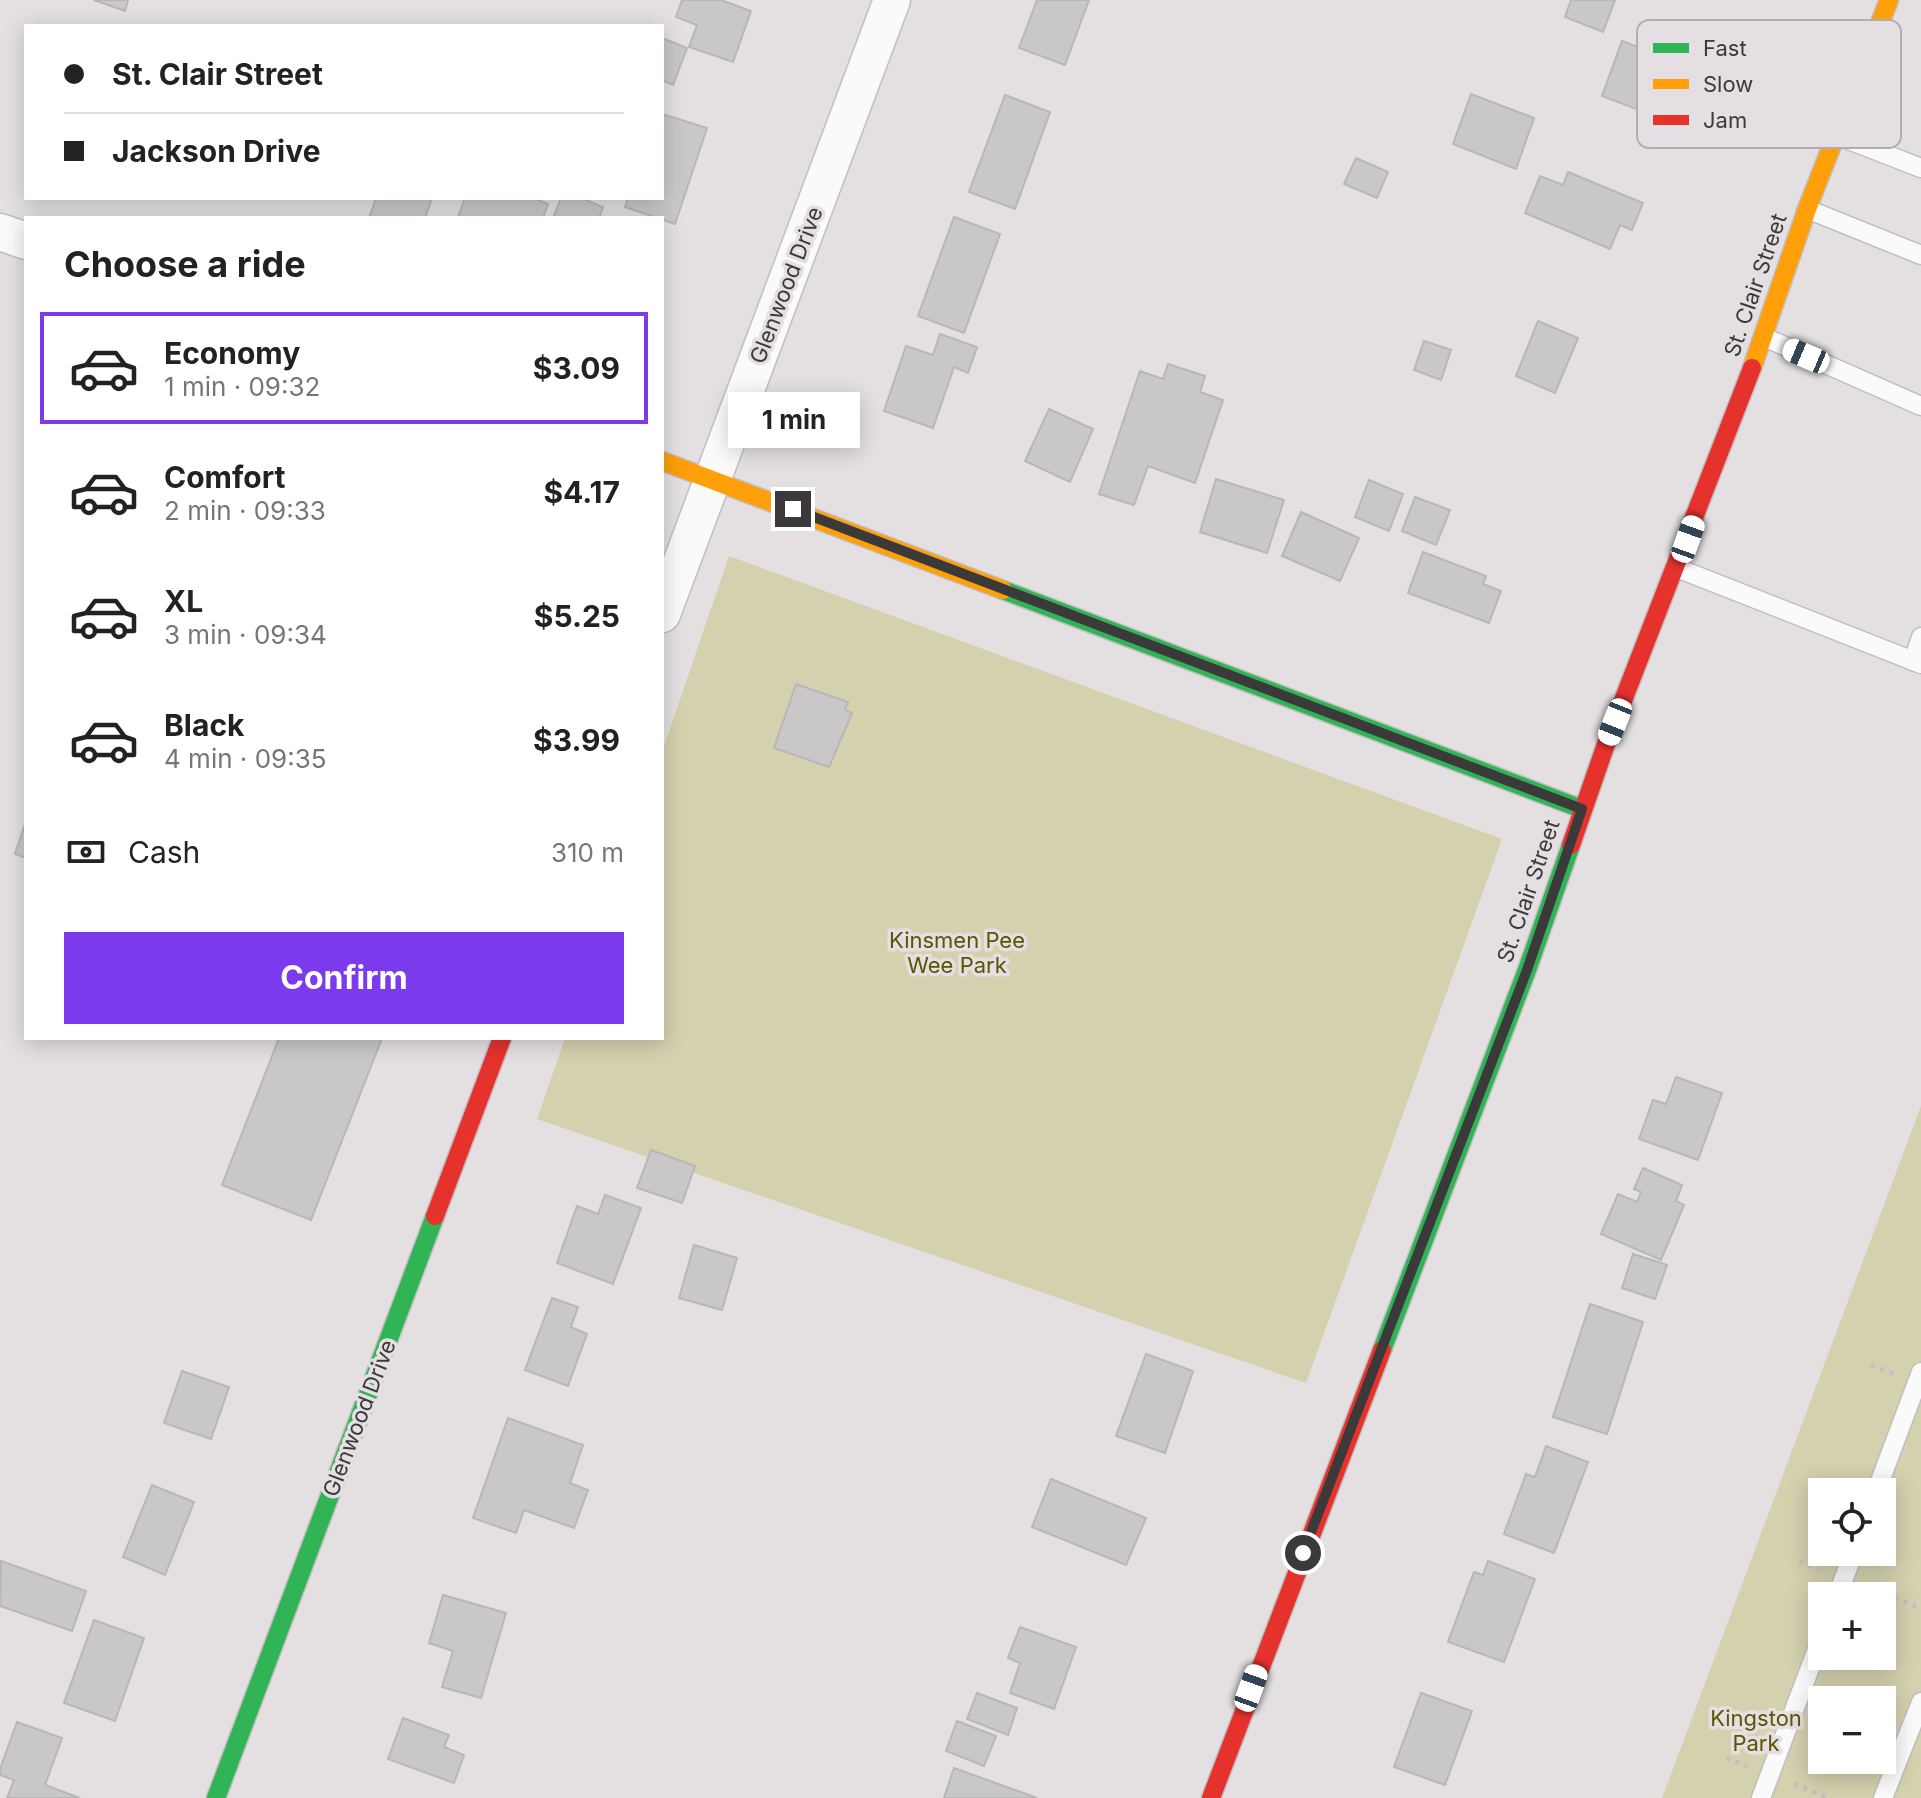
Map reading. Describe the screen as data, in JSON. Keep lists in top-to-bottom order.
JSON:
{
  "streets": {
    "main road": ["Glenwood Drive", "St. Clair Street"]
  },
  "parks": ["Kinsmen Pee Wee Park", "Kingston Park"],
  "legend": ["Fast", "Slow", "Jam"],
  "page": {
    "banner": ["St. Clair Street", "Jackson Drive"],
    "heading": "Choose a ride",
    "list": [
      {
        "name": "Economy",
        "note": "1 min · 09:32",
        "value": "$3.09"
      },
      {
        "name": "Comfort",
        "note": "2 min · 09:33",
        "value": "$4.17"
      },
      {
        "name": "XL",
        "note": "3 min · 09:34",
        "value": "$5.25"
      },
      {
        "name": "Black",
        "note": "4 min · 09:35",
        "value": "$3.99"
      }
    ],
    "bubble": "1 min",
    "pay": ["Cash", "310 m"],
    "buttons": "Confirm",
    "map_buttons": ["+", "−"]
  }
}
